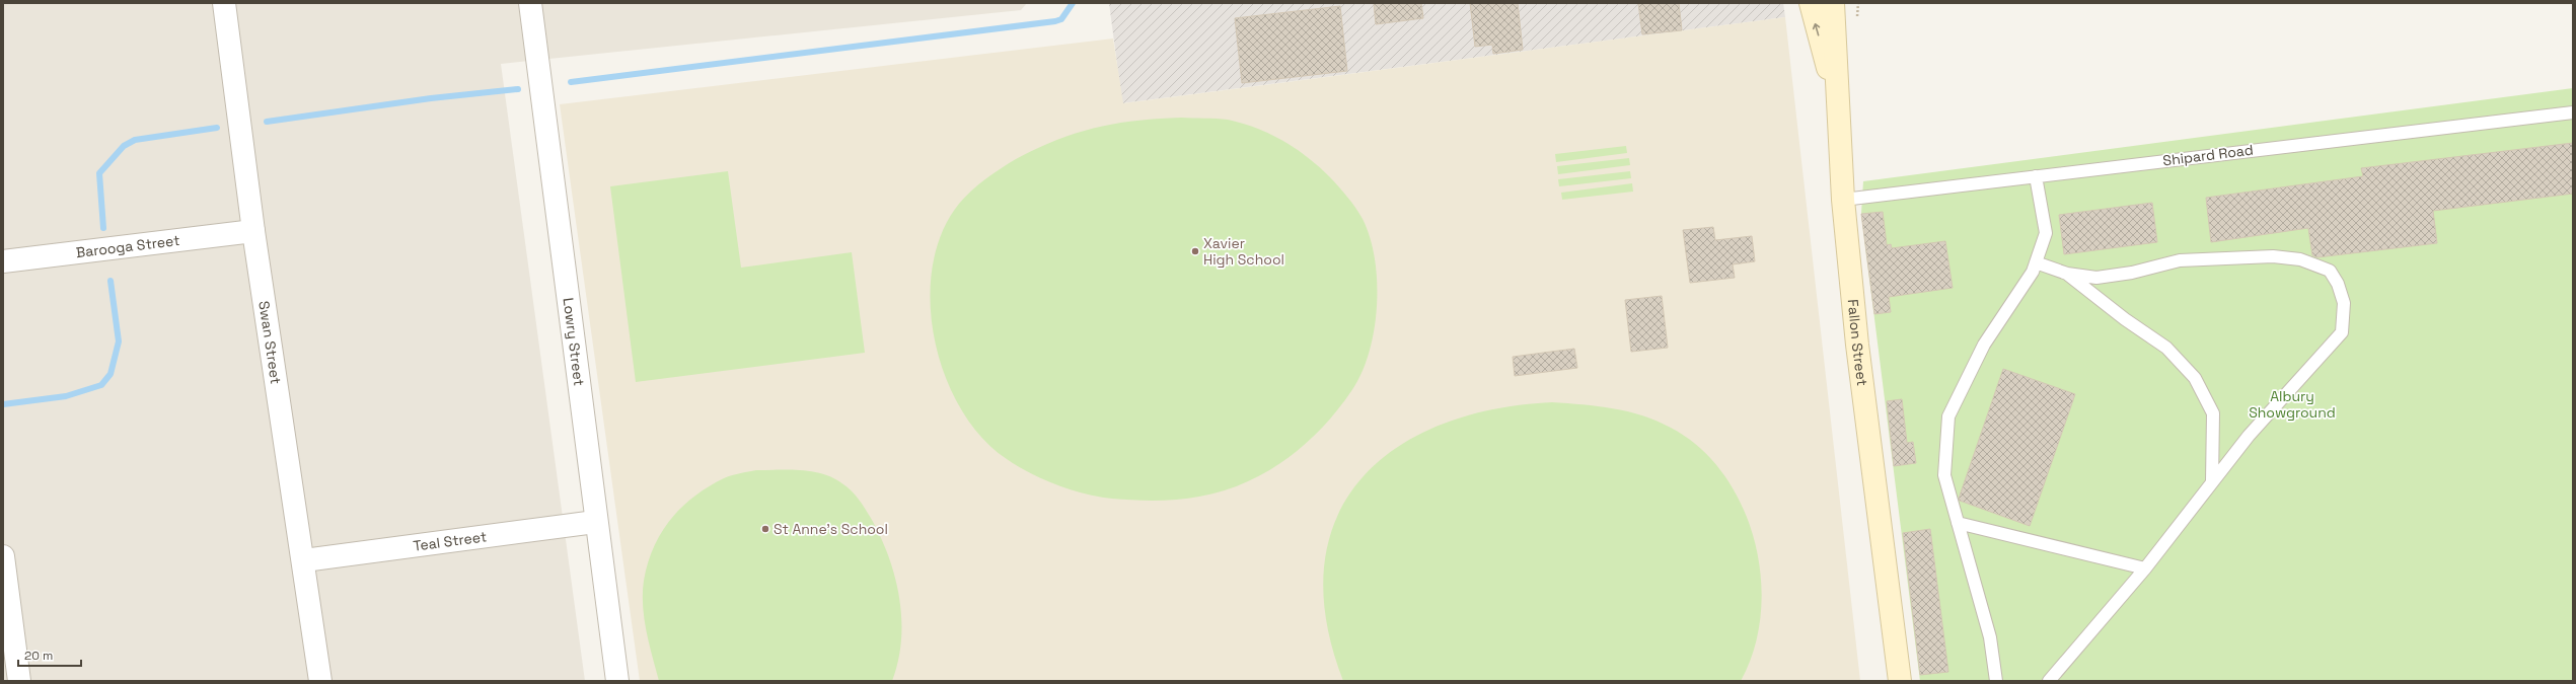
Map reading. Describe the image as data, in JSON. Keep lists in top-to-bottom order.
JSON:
{
  "streets": {
    "street": [
      "Barooga Street",
      "Swan Street",
      "Lowry Street",
      "Fallon Street",
      "Teal Street"
    ],
    "lane": ["Shipard Road"]
  },
  "crossings": [
    ["Shipard Road", "Fallon Street"],
    ["Barooga Street", "Swan Street"],
    ["Swan Street", "Teal Street"],
    ["Lowry Street", "Teal Street"]
  ],
  "parks": ["Albury Showground"],
  "places": ["Xavier High School", "St Anne's School"],
  "scale_bar": "20 m"
}
